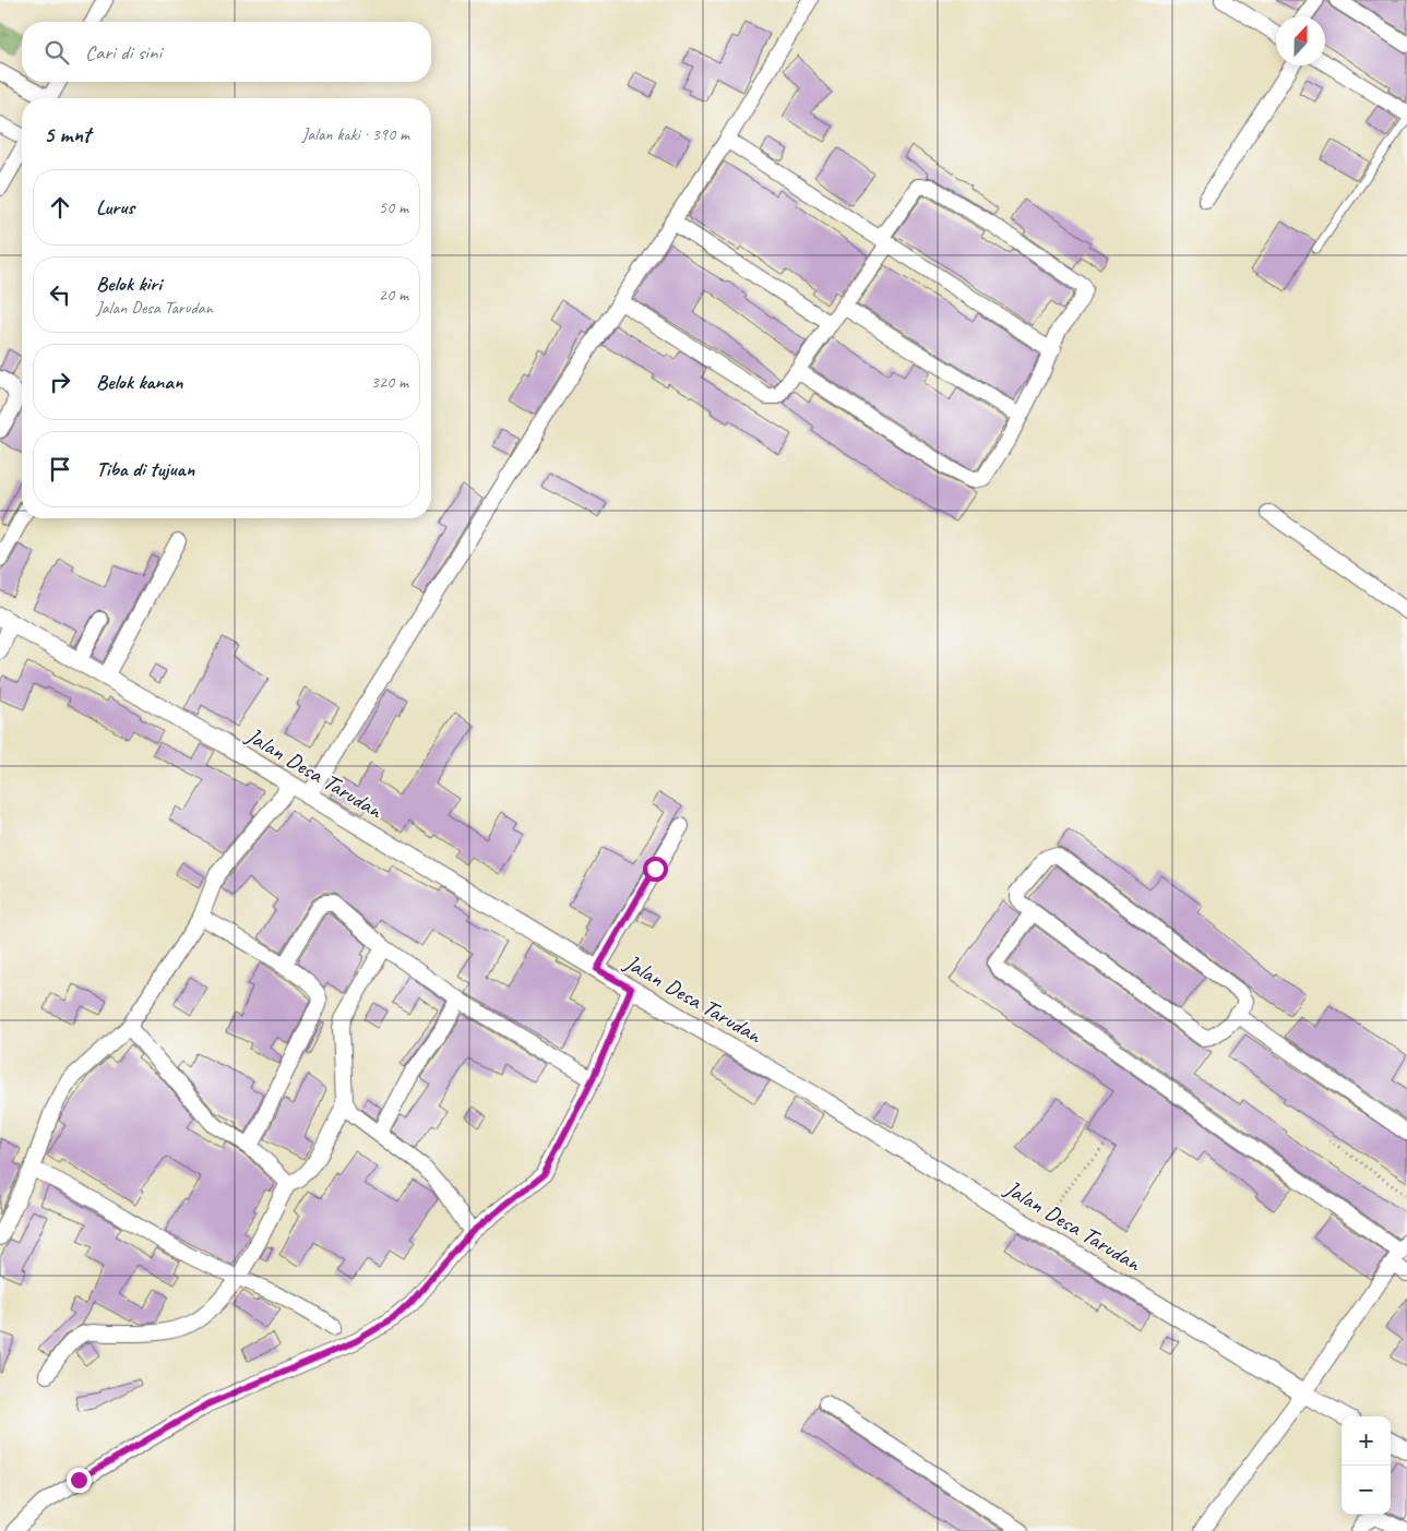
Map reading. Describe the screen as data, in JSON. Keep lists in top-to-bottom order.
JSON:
{
  "streets": {
    "street": ["Jalan Desa Tarudan"]
  },
  "north": "top",
  "page": {
    "search": "Cari di sini",
    "heading": ["5 mnt", "Jalan kaki · 390 m"],
    "list": [
      ["Lurus", "50 m"],
      ["Belok kiri", "Jalan Desa Tarudan", "20 m"],
      ["Belok kanan", "320 m"],
      "Tiba di tujuan"
    ],
    "map_buttons": ["+", "−"]
  }
}
